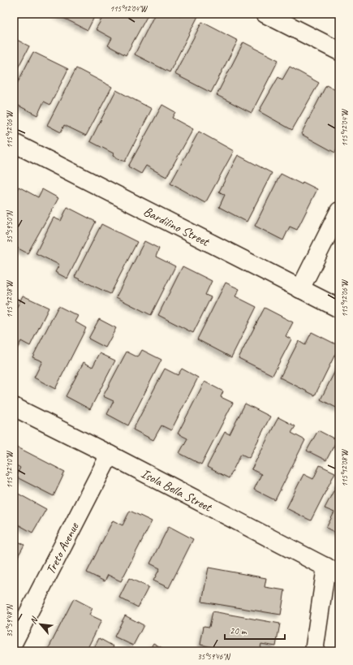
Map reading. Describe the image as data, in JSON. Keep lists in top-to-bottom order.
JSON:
{
  "streets": {
    "street": ["Bardilino Street", "Isola Bella Street", "Treto Avenue"]
  },
  "crossings": [
    ["Isola Bella Street", "Treto Avenue"]
  ],
  "scale_bar": "20 m",
  "north": "top left",
  "coordinates": [
    "115°12'04\"W",
    "115°12'06\"W",
    "35°59'50\"N",
    "115°12'08\"W",
    "115°12'10\"W",
    "35°59'48\"N",
    "35°59'46\"N"
  ]
}
